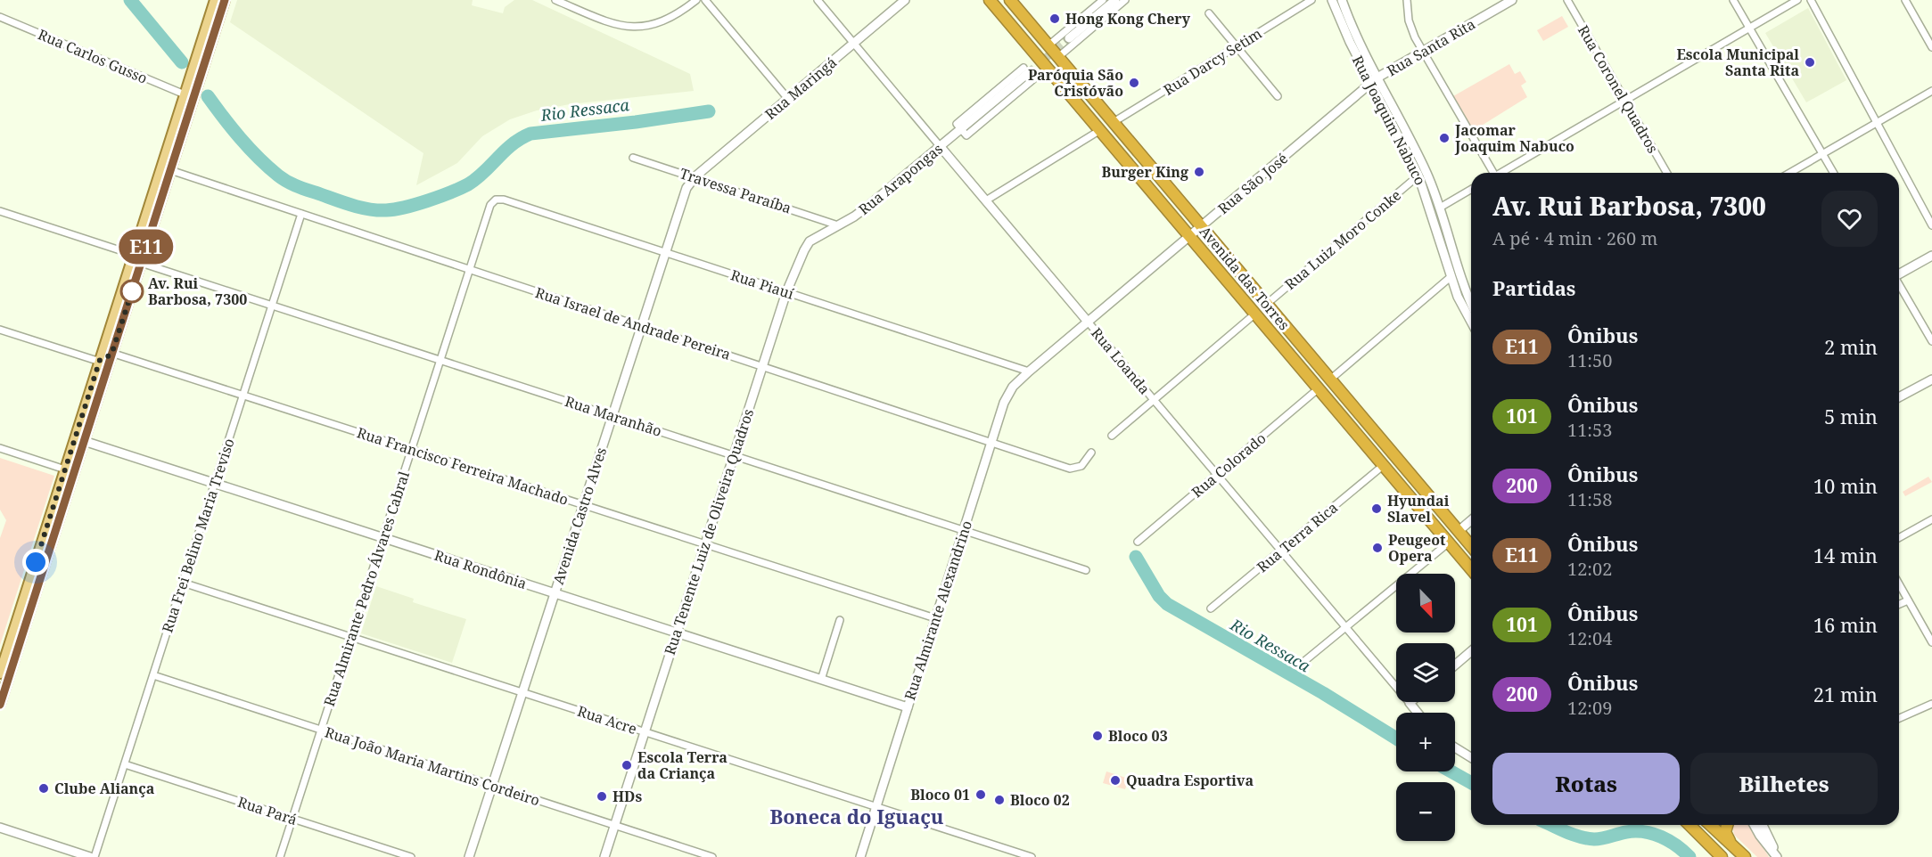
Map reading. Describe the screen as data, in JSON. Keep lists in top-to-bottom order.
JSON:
{
  "streets": {
    "highway": ["Avenida das Torres"],
    "main road": [
      "Rua Santa Rita",
      "Rua Maringá",
      "Rua Joaquim Nabuco",
      "Rua Arapongas",
      "Rua São José",
      "Rua Loanda",
      "Avenida Castro Alves",
      "Rua Tenente Luiz de Oliveira Quadros",
      "Rua Rondônia",
      "Rua Almirante Alexandrino"
    ],
    "street": [
      "Rua Carlos Gusso",
      "Rua Darcy Setim",
      "Rua Coronel Quadros",
      "Travessa Paraíba",
      "Rua Luiz Moro Conke",
      "Rua Piauí",
      "Rua Israel de Andrade Pereira",
      "Rua Maranhão",
      "Rua Colorado",
      "Rua Francisco Ferreira Machado",
      "Rua Frei Belino Maria Treviso",
      "Rua Terra Rica",
      "Rua Almirante Pedro Álvares Cabral",
      "Rua Acre",
      "Rua João Maria Martins Cordeiro",
      "Rua Pará"
    ]
  },
  "crossings": [
    ["Rua Santa Rita", "Rua Joaquim Nabuco"],
    ["Rua Santa Rita", "Rua São José"],
    ["Rua Darcy Setim", "Avenida das Torres"],
    ["Rua Maringá", "Travessa Paraíba"],
    ["Rua Maringá", "Rua Loanda"],
    ["Rua Maringá", "Avenida Castro Alves"],
    ["Rua Joaquim Nabuco", "Rua São José"],
    ["Rua Joaquim Nabuco", "Rua Luiz Moro Conke"],
    ["Rua Arapongas", "Travessa Paraíba"],
    ["Rua Arapongas", "Rua Loanda"],
    ["Rua Arapongas", "Rua Tenente Luiz de Oliveira Quadros"],
    ["Rua São José", "Avenida das Torres"],
    ["Rua São José", "Rua Piauí"],
    ["Rua São José", "Rua Loanda"],
    ["Rua São José", "Rua Almirante Alexandrino"],
    ["Travessa Paraíba", "Avenida Castro Alves"],
    ["Travessa Paraíba", "Rua Tenente Luiz de Oliveira Quadros"],
    ["Rua Luiz Moro Conke", "Avenida das Torres"],
    ["Avenida das Torres", "Rua Colorado"],
    ["Avenida das Torres", "Rua Terra Rica"],
    ["Rua Piauí", "Avenida Castro Alves"],
    ["Rua Piauí", "Rua Tenente Luiz de Oliveira Quadros"],
    ["Rua Piauí", "Rua Almirante Pedro Álvares Cabral"],
    ["Rua Piauí", "Rua Almirante Alexandrino"],
    ["Rua Israel de Andrade Pereira", "Avenida Castro Alves"],
    ["Rua Israel de Andrade Pereira", "Rua Tenente Luiz de Oliveira Quadros"],
    ["Rua Israel de Andrade Pereira", "Rua Frei Belino Maria Treviso"],
    ["Rua Israel de Andrade Pereira", "Rua Almirante Pedro Álvares Cabral"],
    ["Rua Israel de Andrade Pereira", "Rua Almirante Alexandrino"],
    ["Rua Loanda", "Rua Colorado"],
    ["Rua Loanda", "Rua Terra Rica"],
    ["Rua Maranhão", "Avenida Castro Alves"],
    ["Rua Maranhão", "Rua Tenente Luiz de Oliveira Quadros"],
    ["Rua Maranhão", "Rua Frei Belino Maria Treviso"],
    ["Rua Maranhão", "Rua Almirante Pedro Álvares Cabral"],
    ["Rua Maranhão", "Rua Almirante Alexandrino"],
    ["Rua Francisco Ferreira Machado", "Avenida Castro Alves"],
    ["Rua Francisco Ferreira Machado", "Rua Tenente Luiz de Oliveira Quadros"],
    ["Rua Francisco Ferreira Machado", "Rua Frei Belino Maria Treviso"],
    ["Rua Francisco Ferreira Machado", "Rua Almirante Pedro Álvares Cabral"],
    ["Rua Francisco Ferreira Machado", "Rua Almirante Alexandrino"],
    ["Avenida Castro Alves", "Rua Rondônia"],
    ["Avenida Castro Alves", "Rua Acre"],
    ["Avenida Castro Alves", "Rua João Maria Martins Cordeiro"],
    ["Rua Tenente Luiz de Oliveira Quadros", "Rua Rondônia"],
    ["Rua Tenente Luiz de Oliveira Quadros", "Rua Acre"],
    ["Rua Tenente Luiz de Oliveira Quadros", "Rua João Maria Martins Cordeiro"],
    ["Rua Frei Belino Maria Treviso", "Rua Rondônia"],
    ["Rua Frei Belino Maria Treviso", "Rua Acre"],
    ["Rua Frei Belino Maria Treviso", "Rua João Maria Martins Cordeiro"],
    ["Rua Frei Belino Maria Treviso", "Rua Pará"],
    ["Rua Rondônia", "Rua Almirante Pedro Álvares Cabral"],
    ["Rua Rondônia", "Rua Almirante Alexandrino"],
    ["Rua Almirante Pedro Álvares Cabral", "Rua Acre"],
    ["Rua Almirante Pedro Álvares Cabral", "Rua João Maria Martins Cordeiro"],
    ["Rua Almirante Pedro Álvares Cabral", "Rua Pará"],
    ["Rua Almirante Alexandrino", "Rua Acre"]
  ],
  "districts": ["Boneca do Iguaçu"],
  "water": ["Rio Ressaca"],
  "places": [
    "Hong Kong Chery",
    "Escola Municipal Santa Rita",
    "Paróquia São Cristóvão",
    "Jacomar Joaquim Nabuco",
    "Burger King",
    "Av. Rui Barbosa, 7300",
    "Hyundai Slavel",
    "Peugeot Opera",
    "Bloco 03",
    "Escola Terra da Criança",
    "Quadra Esportiva",
    "Clube Aliança",
    "Bloco 01",
    "HDs",
    "Bloco 02"
  ],
  "lines": ["bus line E11"],
  "north": "bottom right",
  "page": {
    "on_map": "E11",
    "heading": [
      ["Av. Rui Barbosa, 7300", "A pé · 4 min · 260 m"],
      "Partidas"
    ],
    "list": [
      {
        "mark": "E11",
        "name": "Ônibus",
        "note": "11:50",
        "value": "2 min"
      },
      {
        "mark": "101",
        "name": "Ônibus",
        "note": "11:53",
        "value": "5 min"
      },
      {
        "mark": "200",
        "name": "Ônibus",
        "note": "11:58",
        "value": "10 min"
      },
      {
        "mark": "E11",
        "name": "Ônibus",
        "note": "12:02",
        "value": "14 min"
      },
      {
        "mark": "101",
        "name": "Ônibus",
        "note": "12:04",
        "value": "16 min"
      },
      {
        "mark": "200",
        "name": "Ônibus",
        "note": "12:09",
        "value": "21 min"
      }
    ],
    "map_buttons": ["+", "−"],
    "buttons": ["Rotas", "Bilhetes"]
  }
}
